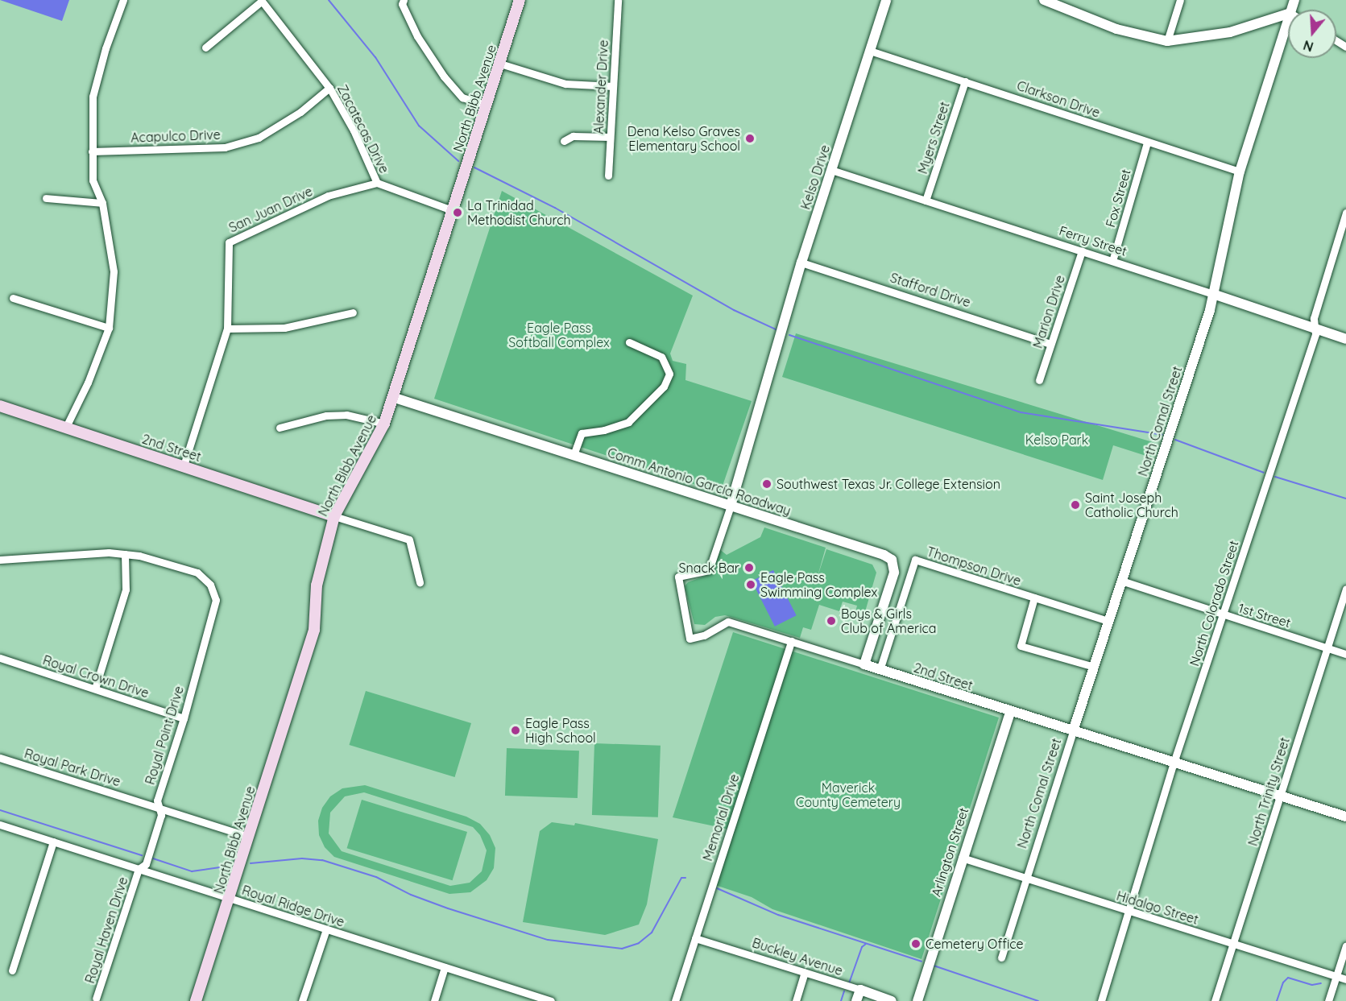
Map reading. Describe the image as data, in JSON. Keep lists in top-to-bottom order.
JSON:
{
  "streets": {
    "main road": ["North Bibb Avenue", "2nd Street"],
    "street": [
      "Alexander Drive",
      "Clarkson Drive",
      "Zacatecas Drive",
      "Acapulco Drive",
      "Myers Street",
      "Kelso Drive",
      "Fox Street",
      "San Juan Drive",
      "Ferry Street",
      "Stafford Drive",
      "Marion Drive",
      "North Comal Street",
      "Comm Antonio García Roadway",
      "Thompson Drive",
      "North Colorado Street",
      "1st Street",
      "Royal Crown Drive",
      "Royal Point Drive",
      "Royal Park Drive",
      "North Trinity Street",
      "Memorial Drive",
      "Arlington Street",
      "Royal Ridge Drive",
      "Hidalgo Street",
      "Royal Haven Drive",
      "Buckley Avenue"
    ]
  },
  "crossings": [
    ["North Bibb Avenue", "Zacatecas Drive"],
    ["North Bibb Avenue", "2nd Street"],
    ["North Bibb Avenue", "Comm Antonio García Roadway"],
    ["North Bibb Avenue", "Royal Park Drive"],
    ["North Bibb Avenue", "Royal Ridge Drive"],
    ["Clarkson Drive", "Myers Street"],
    ["Clarkson Drive", "Kelso Drive"],
    ["Clarkson Drive", "Fox Street"],
    ["Clarkson Drive", "North Comal Street"],
    ["Zacatecas Drive", "Acapulco Drive"],
    ["Zacatecas Drive", "San Juan Drive"],
    ["Myers Street", "Ferry Street"],
    ["Kelso Drive", "Ferry Street"],
    ["Kelso Drive", "Stafford Drive"],
    ["Kelso Drive", "2nd Street"],
    ["Kelso Drive", "Comm Antonio García Roadway"],
    ["Fox Street", "Ferry Street"],
    ["San Juan Drive", "2nd Street"],
    ["Ferry Street", "Marion Drive"],
    ["Ferry Street", "North Comal Street"],
    ["Ferry Street", "North Colorado Street"],
    ["Stafford Drive", "Marion Drive"],
    ["North Comal Street", "2nd Street"],
    ["North Comal Street", "Thompson Drive"],
    ["North Comal Street", "1st Street"],
    ["North Comal Street", "Hidalgo Street"],
    ["2nd Street", "Comm Antonio García Roadway"],
    ["2nd Street", "Thompson Drive"],
    ["2nd Street", "North Colorado Street"],
    ["2nd Street", "North Trinity Street"],
    ["2nd Street", "Memorial Drive"],
    ["2nd Street", "Arlington Street"],
    ["North Colorado Street", "1st Street"],
    ["North Colorado Street", "Hidalgo Street"],
    ["1st Street", "North Trinity Street"],
    ["Royal Crown Drive", "Royal Point Drive"],
    ["Royal Point Drive", "Royal Park Drive"],
    ["Royal Point Drive", "Royal Ridge Drive"],
    ["Royal Point Drive", "Royal Haven Drive"],
    ["North Trinity Street", "Hidalgo Street"],
    ["Memorial Drive", "Buckley Avenue"],
    ["Arlington Street", "Hidalgo Street"],
    ["Royal Ridge Drive", "Royal Haven Drive"]
  ],
  "parks": ["Eagle Pass Softball Complex", "Kelso Park", "Maverick County Cemetery"],
  "places": [
    "Dena Kelso Graves Elementary School",
    "La Trinidad Methodist Church",
    "Southwest Texas Jr. College Extension",
    "Saint Joseph Catholic Church",
    "Snack Bar",
    "Eagle Pass Swimming Complex",
    "Boys & Girls Club of America",
    "Eagle Pass High School",
    "Cemetery Office"
  ],
  "north": "bottom"
}
